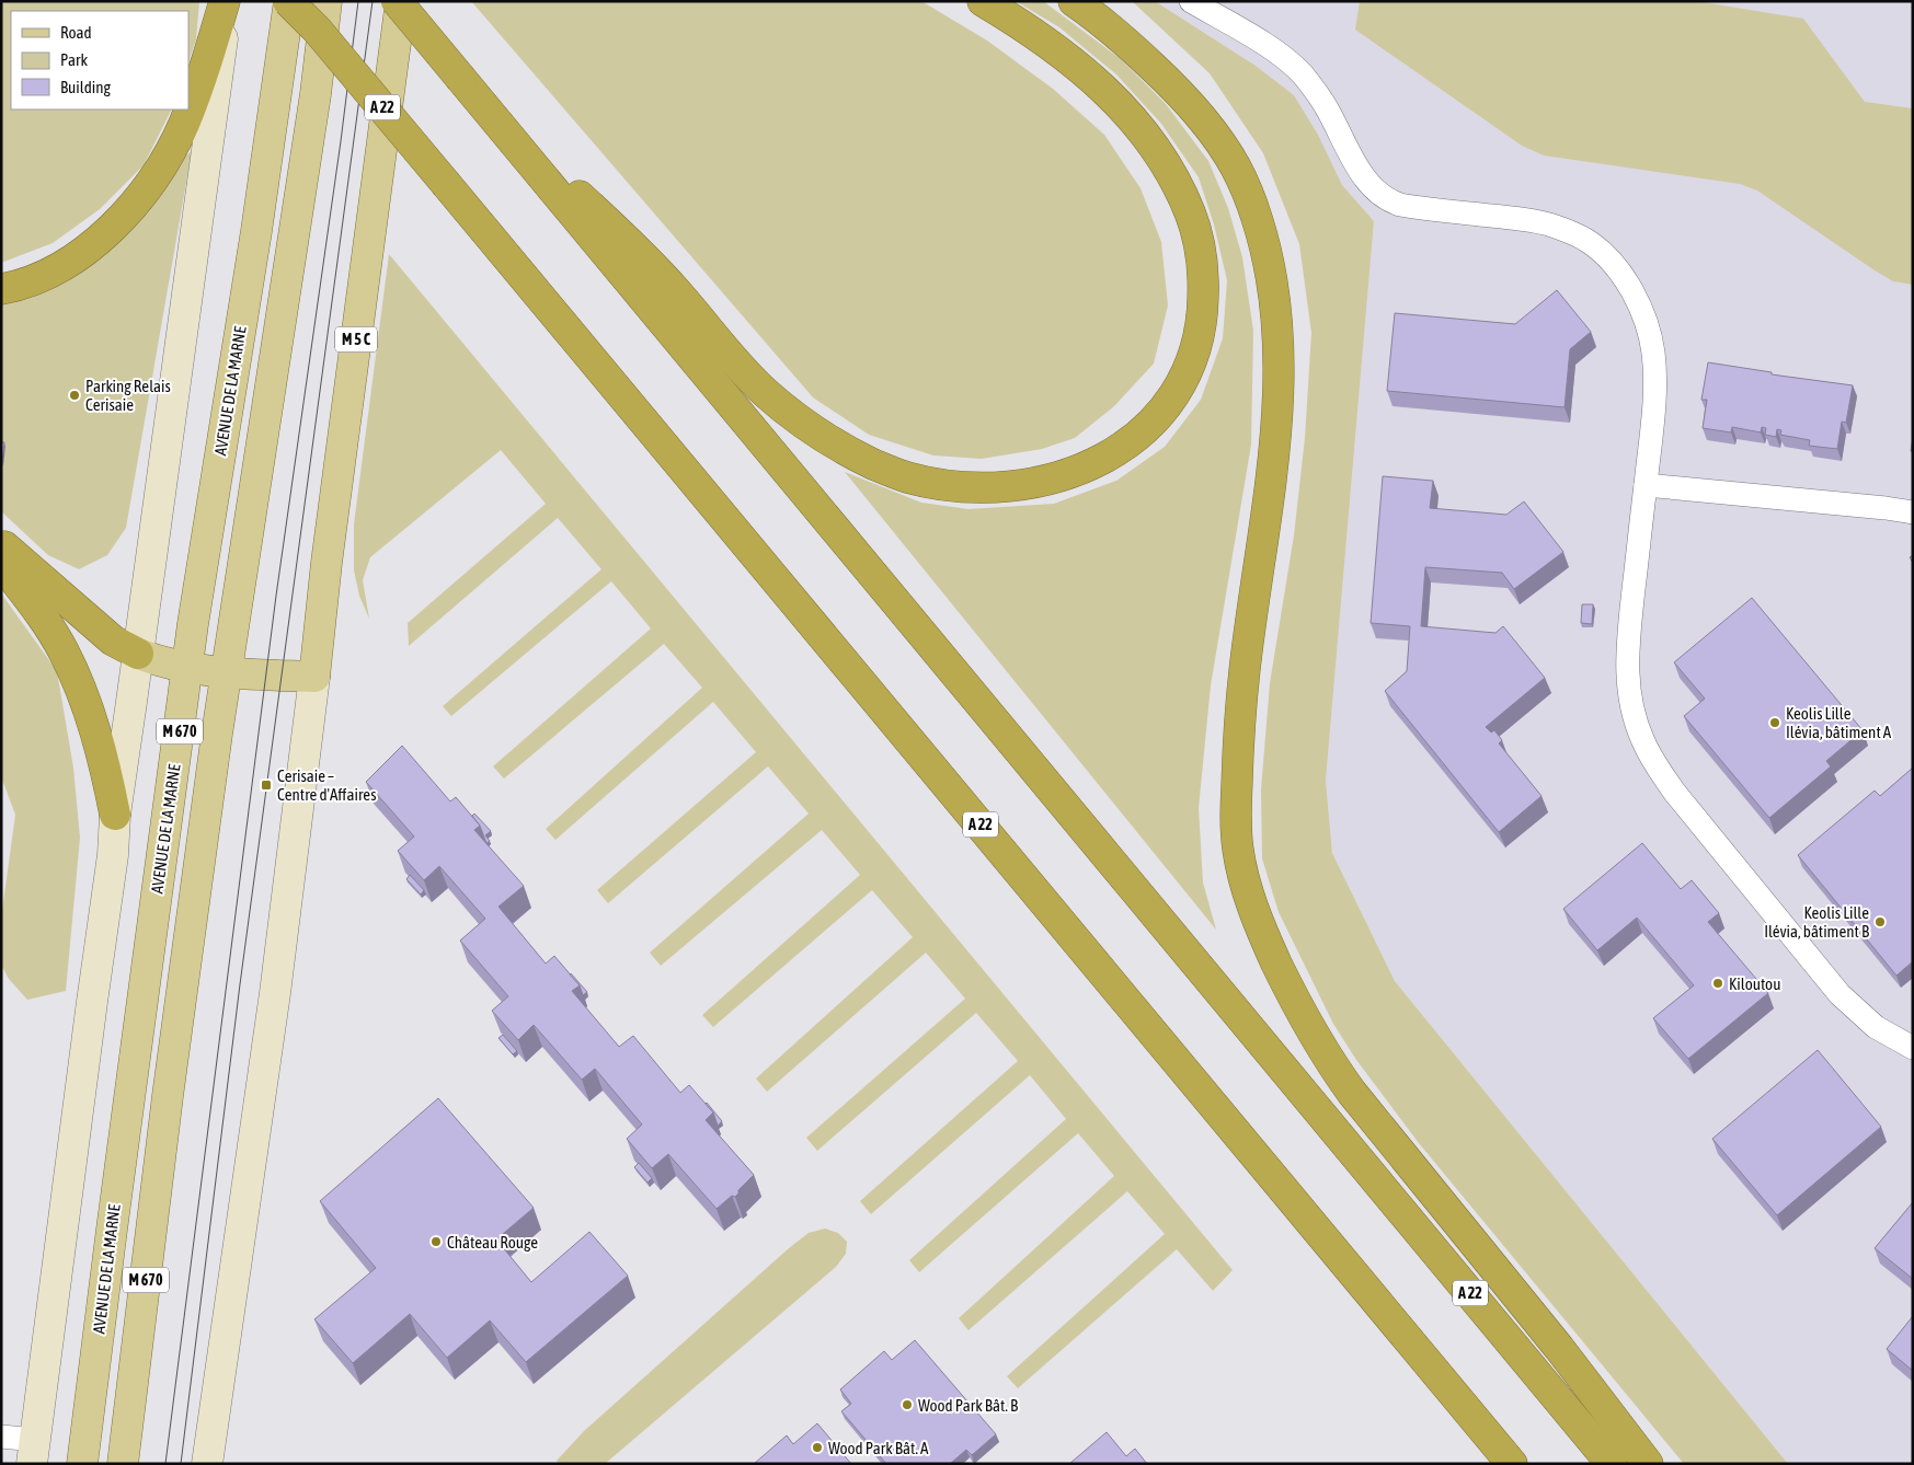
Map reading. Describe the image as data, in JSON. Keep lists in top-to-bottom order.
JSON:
{
  "streets": {
    "highway": ["A 22"],
    "main road": ["M 5 C", "AVENUE DE LA MARNE", "M 670"]
  },
  "crossings": [
    ["A 22", "M 5 C"]
  ],
  "places": {
    "other": [
      "Parking Relais Cerisaie",
      "Keolis Lille Ilévia, bâtiment A",
      "Keolis Lille Ilévia, bâtiment B",
      "Kiloutou",
      "Château Rouge",
      "Wood Park Bât. B",
      "Wood Park Bât. A"
    ],
    "transit": ["Cerisaie – Centre d'Affaires"]
  },
  "legend": ["Road", "Park", "Building"]
}
